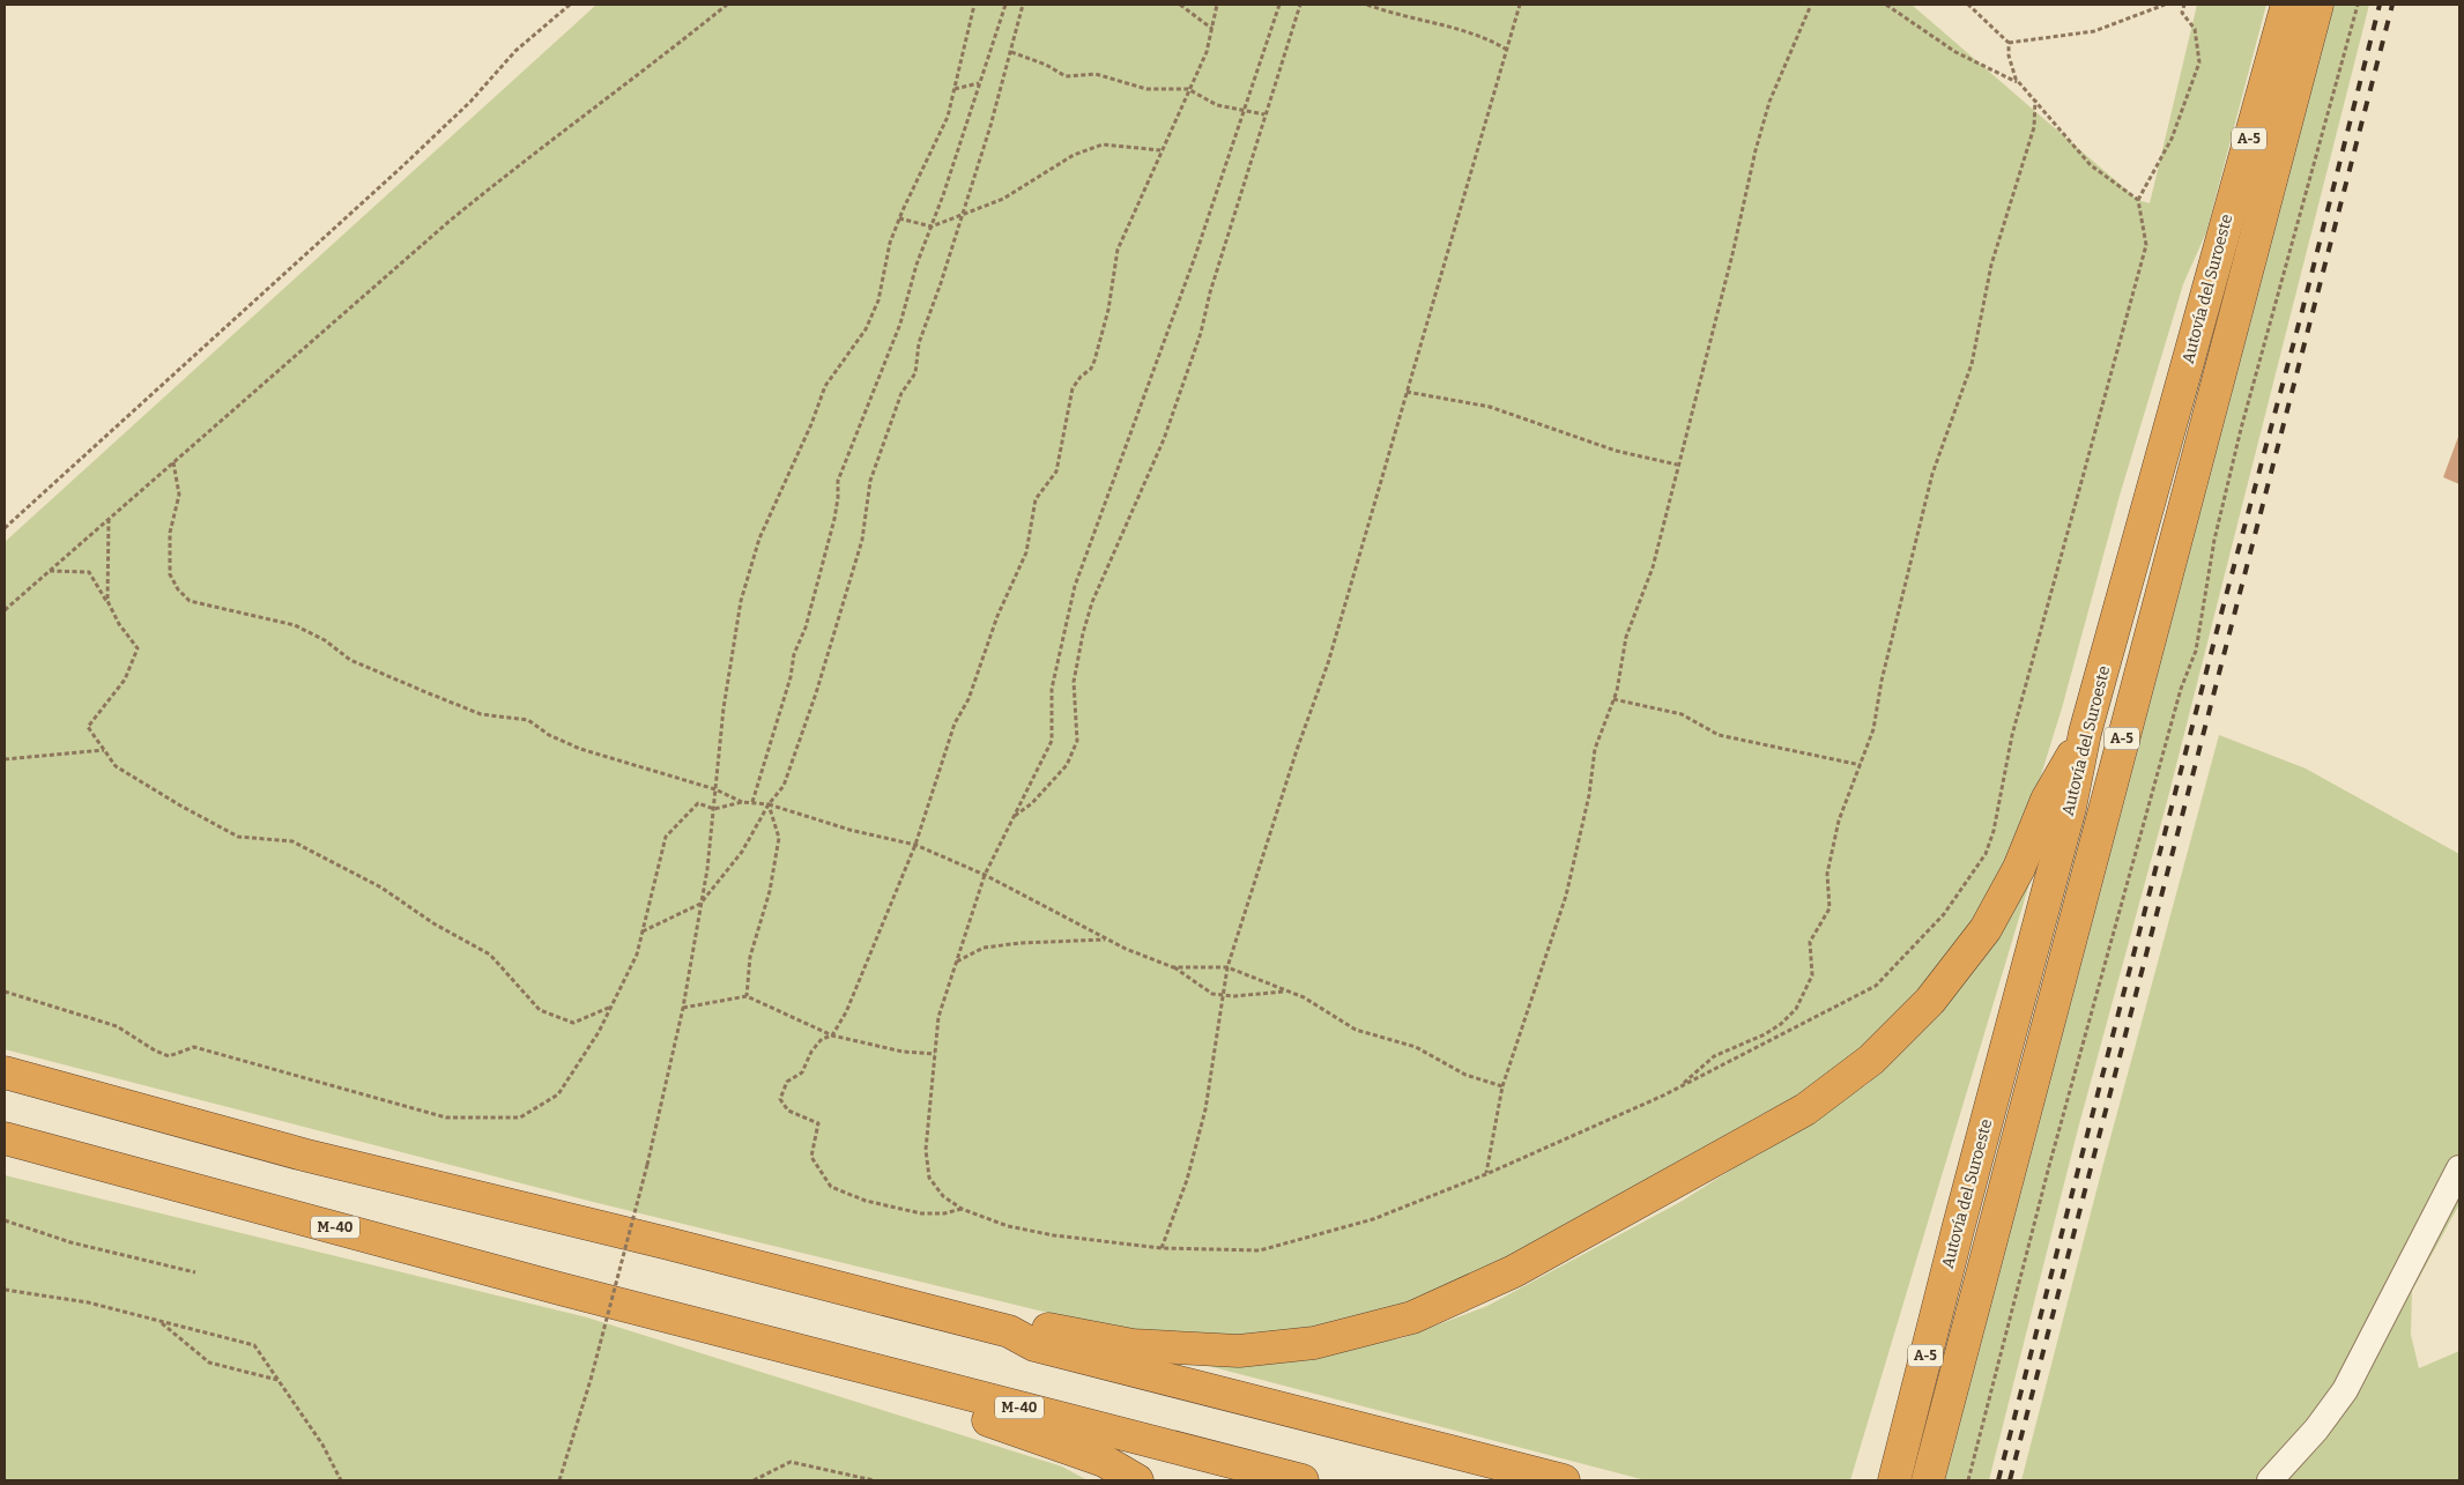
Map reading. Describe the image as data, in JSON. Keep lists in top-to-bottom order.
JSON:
{
  "streets": {
    "highway": ["A-5", "Autovía del Suroeste", "M-40"]
  }
}
